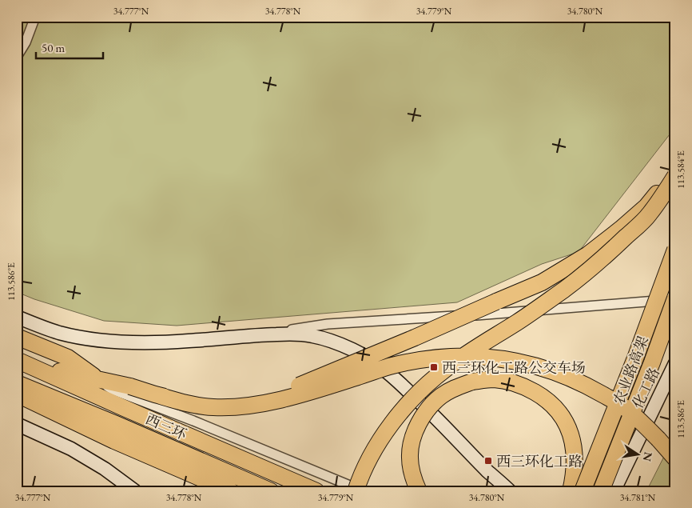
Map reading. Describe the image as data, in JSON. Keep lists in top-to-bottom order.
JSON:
{
  "streets": {
    "highway": ["农业路高架", "西三环"],
    "main road": ["化工路"]
  },
  "crossings": [
    ["农业路高架", "化工路"]
  ],
  "places": {
    "transit": ["西三环化工路公交车场", "西三环化工路"]
  },
  "scale_bar": "50 m",
  "north": "right",
  "coordinates": [
    "34.777°N",
    "34.778°N",
    "34.779°N",
    "34.780°N",
    "113.584°E",
    "113.586°E",
    "34.781°N"
  ]
}
